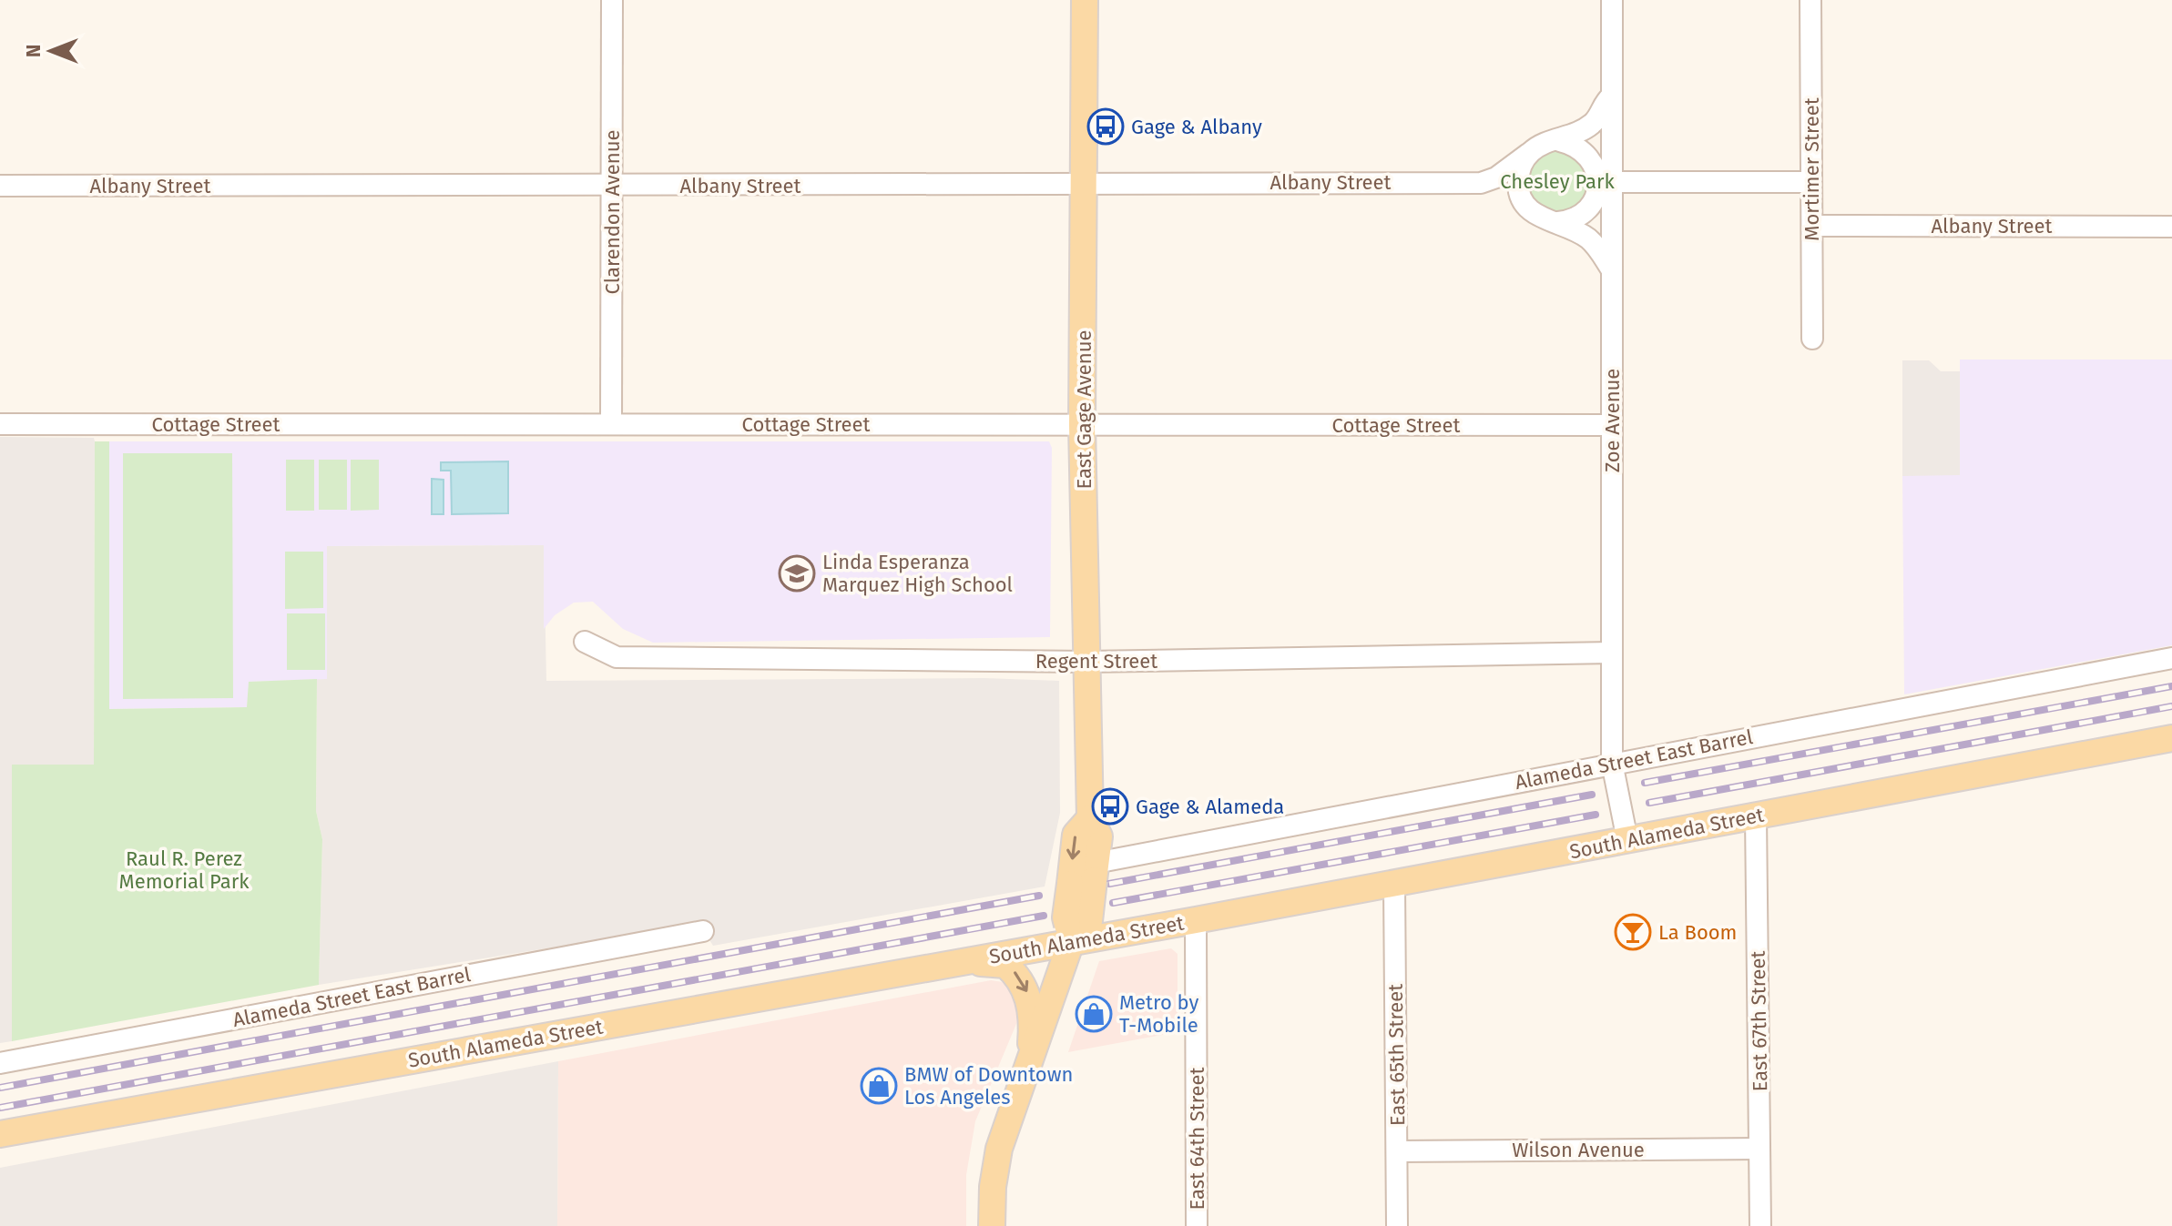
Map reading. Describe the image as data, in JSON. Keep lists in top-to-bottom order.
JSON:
{
  "streets": {
    "main road": ["East Gage Avenue", "South Alameda Street"],
    "street": [
      "Mortimer Street",
      "Albany Street",
      "Clarendon Avenue",
      "Zoe Avenue",
      "Cottage Street",
      "Regent Street",
      "Alameda Street East Barrel",
      "East 67th Street",
      "East 65th Street",
      "East 64th Street",
      "Wilson Avenue"
    ]
  },
  "crossings": [
    ["Mortimer Street", "Albany Street"],
    ["Albany Street", "Clarendon Avenue"],
    ["Albany Street", "East Gage Avenue"],
    ["Albany Street", "Zoe Avenue"],
    ["Clarendon Avenue", "Cottage Street"],
    ["East Gage Avenue", "Cottage Street"],
    ["East Gage Avenue", "Regent Street"],
    ["East Gage Avenue", "Alameda Street East Barrel"],
    ["East Gage Avenue", "South Alameda Street"],
    ["Zoe Avenue", "Cottage Street"],
    ["Zoe Avenue", "Regent Street"],
    ["Zoe Avenue", "Alameda Street East Barrel"],
    ["Zoe Avenue", "South Alameda Street"],
    ["South Alameda Street", "East 67th Street"],
    ["South Alameda Street", "East 65th Street"],
    ["South Alameda Street", "East 64th Street"],
    ["East 67th Street", "Wilson Avenue"],
    ["East 65th Street", "Wilson Avenue"]
  ],
  "parks": ["Chesley Park", "Raul R. Perez Memorial Park"],
  "places": {
    "bus stop": ["Gage & Albany", "Gage & Alameda"],
    "school or university": ["Linda Esperanza Marquez High School"],
    "bar": ["La Boom"],
    "shop": ["Metro by T-Mobile", "BMW of Downtown Los Angeles"]
  },
  "north": "left"
}
